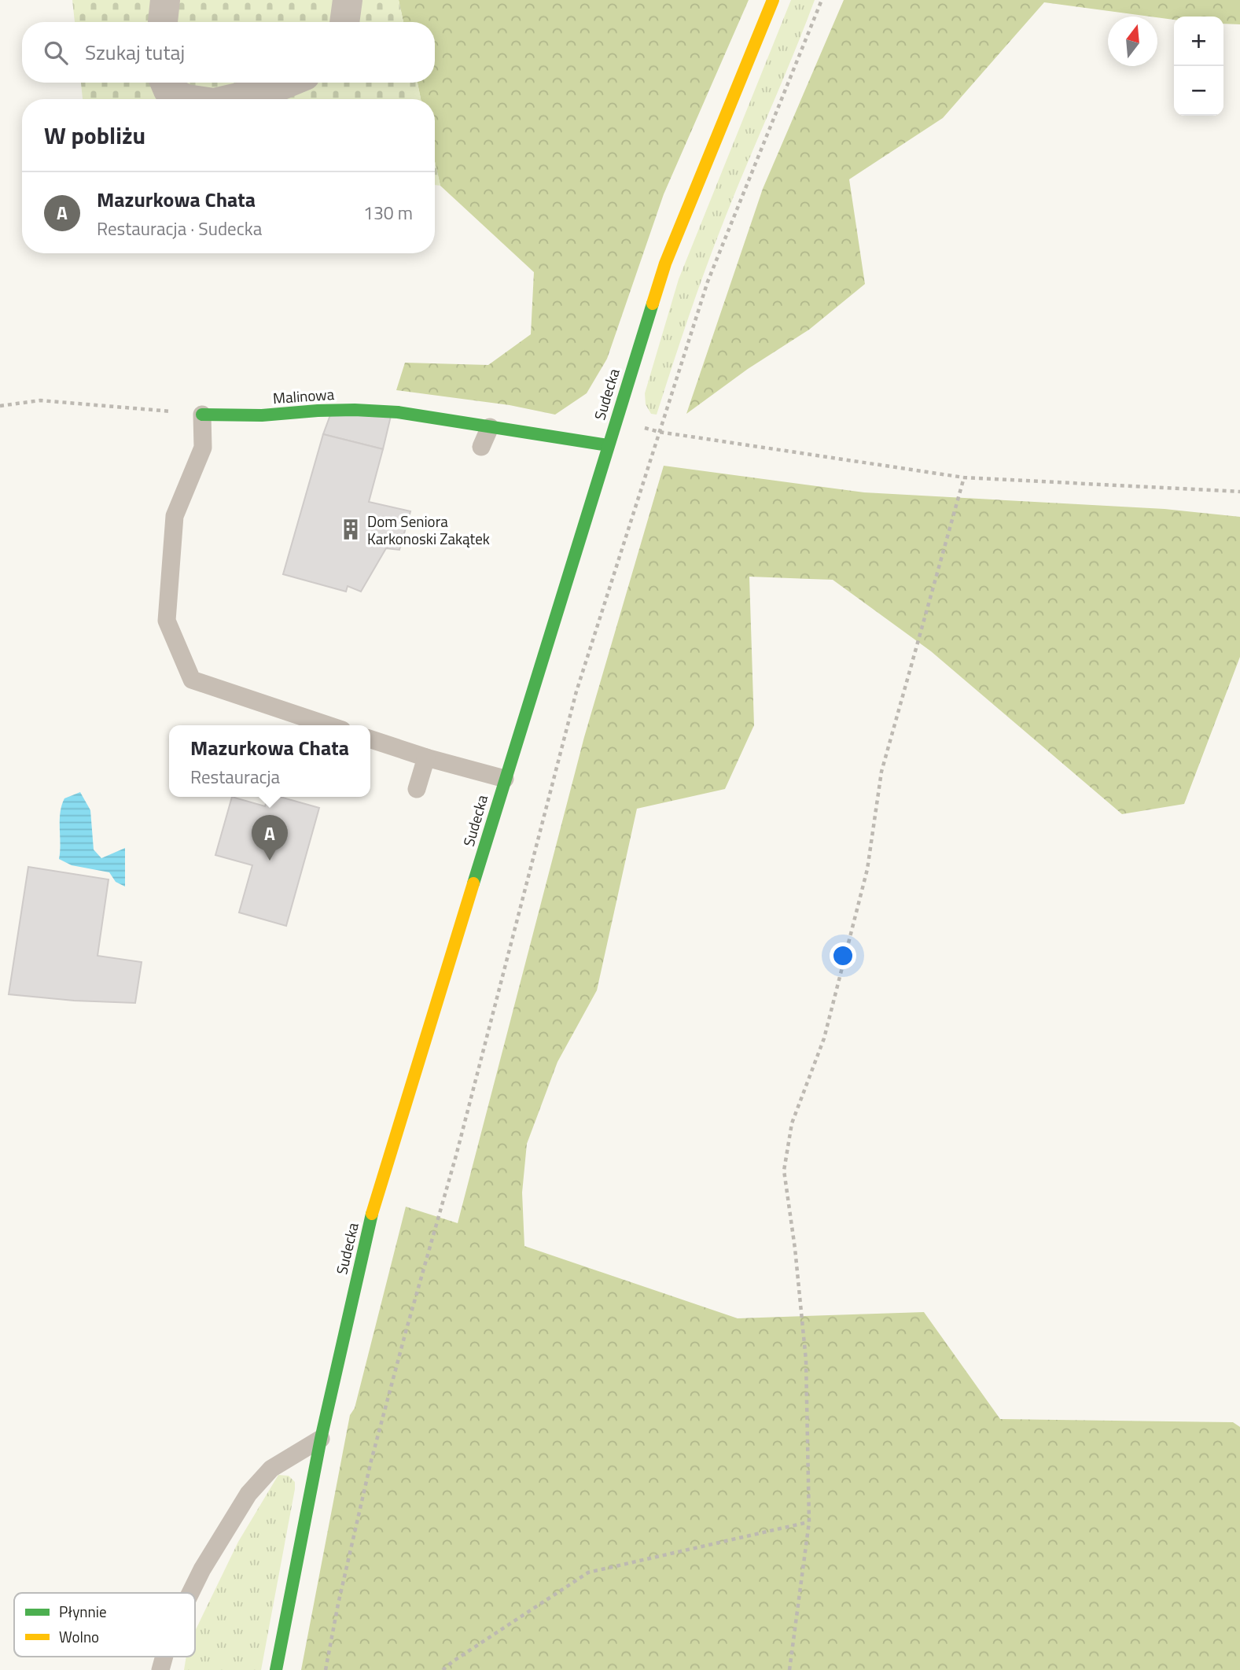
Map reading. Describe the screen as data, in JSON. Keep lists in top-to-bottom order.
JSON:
{
  "streets": {
    "main road": ["Sudecka", "Malinowa"]
  },
  "crossings": [
    ["Sudecka", "Malinowa"]
  ],
  "places": {
    "building": ["Dom Seniora Karkonoski Zakątek"]
  },
  "legend": ["Płynnie", "Wolno"],
  "north": "top",
  "page": {
    "map_buttons": ["+", "−"],
    "search": "Szukaj tutaj",
    "heading": "W pobliżu",
    "list": [
      {
        "mark": "A",
        "name": "Mazurkowa Chata",
        "note": "Restauracja · Sudecka",
        "value": "130 m"
      }
    ],
    "popup": ["Mazurkowa Chata", "Restauracja"],
    "pins": "A"
  }
}
